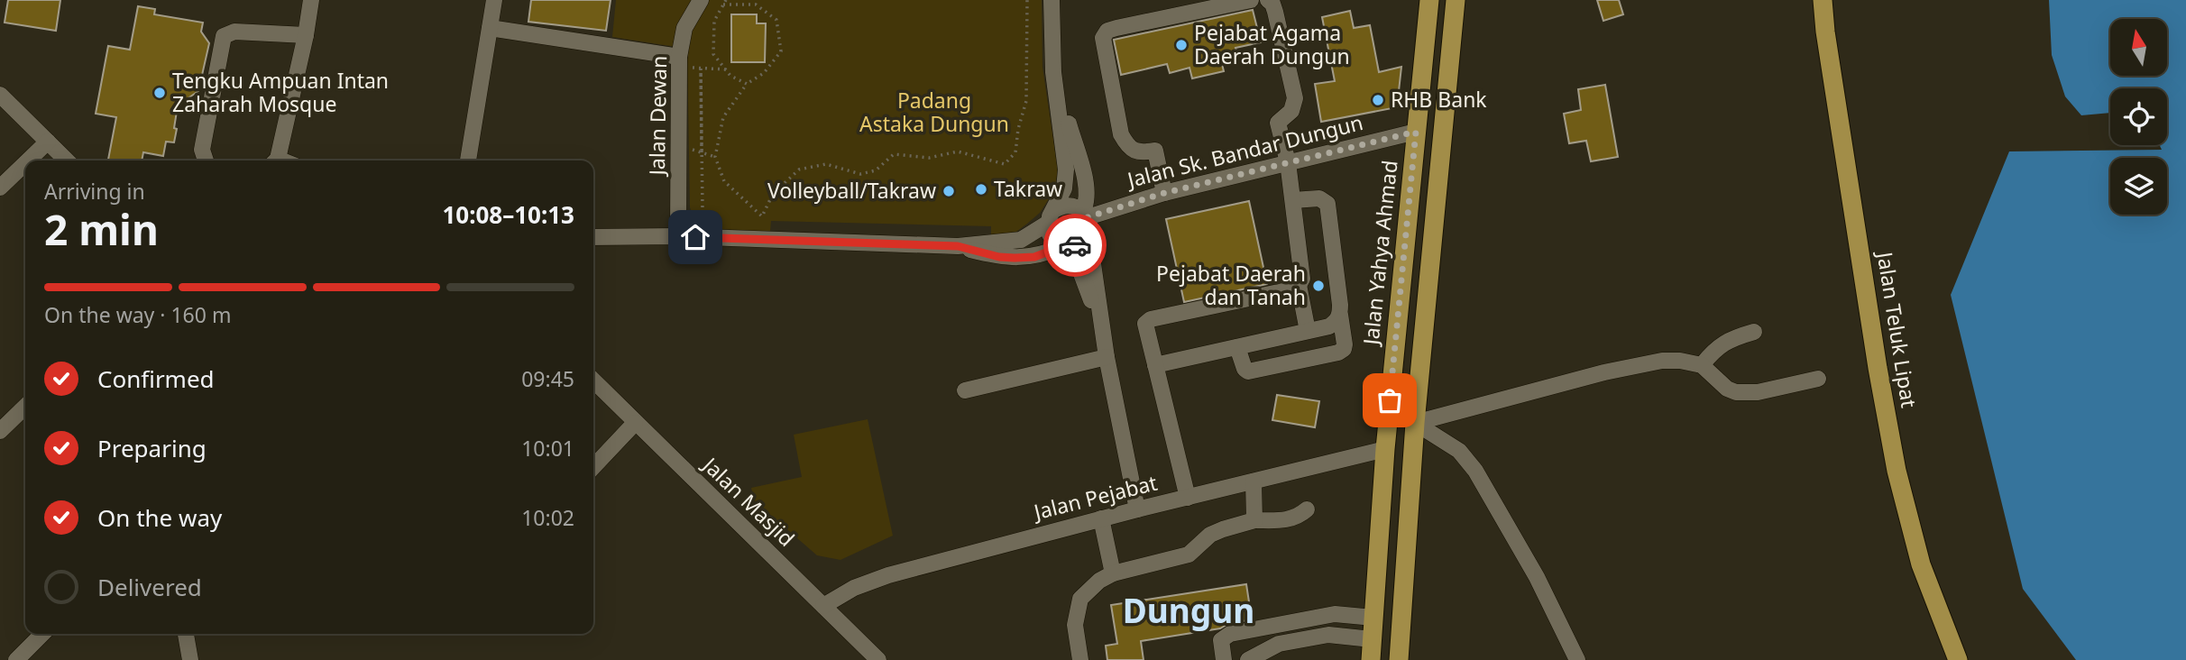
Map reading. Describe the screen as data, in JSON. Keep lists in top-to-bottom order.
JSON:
{
  "streets": {
    "main road": ["Jalan Yahya Ahmad", "Jalan Teluk Lipat"],
    "street": [
      "Jalan Dewan",
      "Jalan Sk. Bandar Dungun",
      "Jalan Pejabat",
      "Jalan Masjid"
    ]
  },
  "crossings": [
    ["Jalan Sk. Bandar Dungun", "Jalan Yahya Ahmad"],
    ["Jalan Yahya Ahmad", "Jalan Pejabat"],
    ["Jalan Pejabat", "Jalan Masjid"]
  ],
  "districts": ["Dungun"],
  "parks": ["Padang Astaka Dungun"],
  "places": [
    "Pejabat Agama Daerah Dungun",
    "Tengku Ampuan Intan Zaharah Mosque",
    "RHB Bank",
    "Takraw",
    "Volleyball/Takraw",
    "Pejabat Daerah dan Tanah"
  ],
  "north": "top",
  "page": {
    "heading": ["2 min", "Arriving in", "10:08–10:13"],
    "bar": "On the way · 160 m",
    "list": [
      ["Confirmed", "09:45"],
      ["Preparing", "10:01"],
      ["On the way", "10:02"],
      "Delivered"
    ]
  }
}
